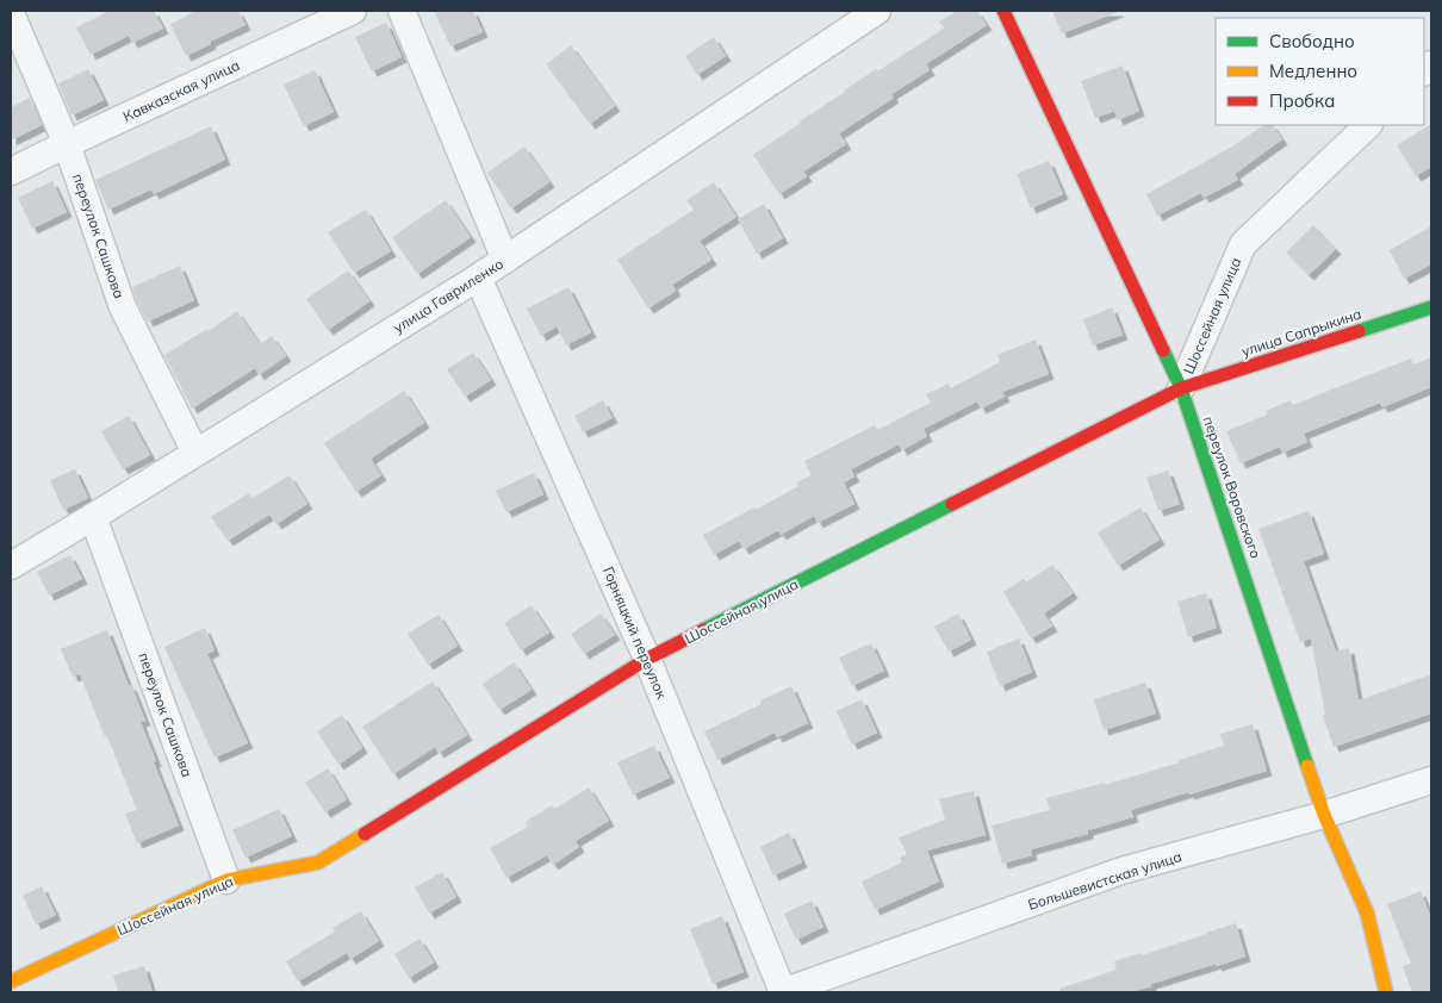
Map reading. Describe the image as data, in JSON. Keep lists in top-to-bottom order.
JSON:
{
  "streets": {
    "street": [
      "Кавказская улица",
      "переулок Сашкова",
      "улица Гавриленко",
      "Шоссейная улица",
      "улица Сапрыкина",
      "переулок Воровского",
      "Горняцкий переулок",
      "Большевистская улица"
    ]
  },
  "crossings": [
    ["Кавказская улица", "переулок Сашкова"],
    ["переулок Сашкова", "улица Гавриленко"],
    ["переулок Сашкова", "Шоссейная улица"],
    ["улица Гавриленко", "Горняцкий переулок"],
    ["Шоссейная улица", "улица Сапрыкина"],
    ["Шоссейная улица", "переулок Воровского"],
    ["Шоссейная улица", "Горняцкий переулок"],
    ["улица Сапрыкина", "переулок Воровского"],
    ["переулок Воровского", "Большевистская улица"],
    ["Горняцкий переулок", "Большевистская улица"]
  ],
  "legend": ["Свободно", "Медленно", "Пробка"]
}
